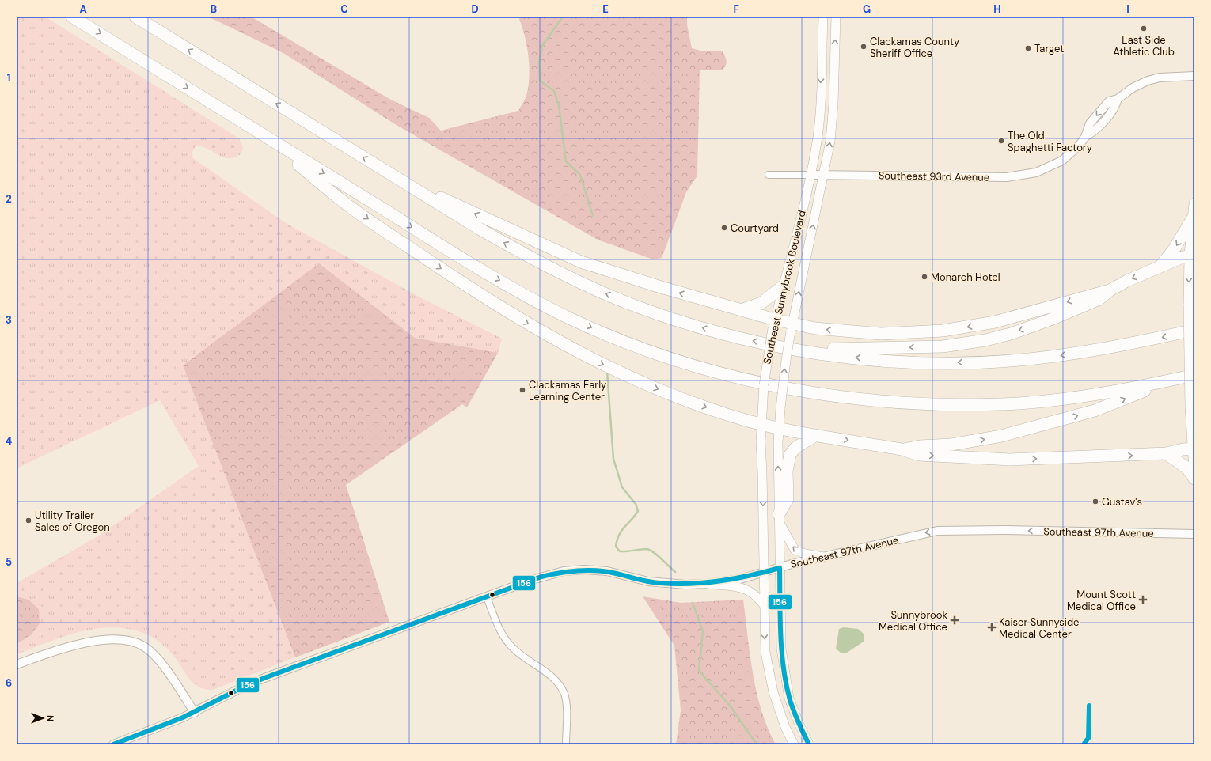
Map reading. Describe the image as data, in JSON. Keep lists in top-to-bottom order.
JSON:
{
  "streets": {
    "main road": ["Southeast Sunnybrook Boulevard"],
    "street": ["Southeast 93rd Avenue", "Southeast 97th Avenue"]
  },
  "crossings": [
    ["Southeast 93rd Avenue", "Southeast Sunnybrook Boulevard"],
    ["Southeast Sunnybrook Boulevard", "Southeast 97th Avenue"]
  ],
  "places": {
    "other": [
      "East Side Athletic Club",
      "Clackamas County Sheriff Office",
      "Target",
      "The Old Spaghetti Factory",
      "Courtyard",
      "Monarch Hotel",
      "Clackamas Early Learning Center",
      "Gustav's",
      "Utility Trailer Sales of Oregon"
    ],
    "health": ["Mount Scott Medical Office", "Sunnybrook Medical Office", "Kaiser Sunnyside Medical Center"]
  },
  "lines": ["transit line 156"],
  "north": "right",
  "grid": {
    "columns": [
      "A",
      "B",
      "C",
      "D",
      "E",
      "F",
      "G",
      "H",
      "I"
    ],
    "rows": [
      "1",
      "2",
      "3",
      "4",
      "5",
      "6"
    ]
  }
}
